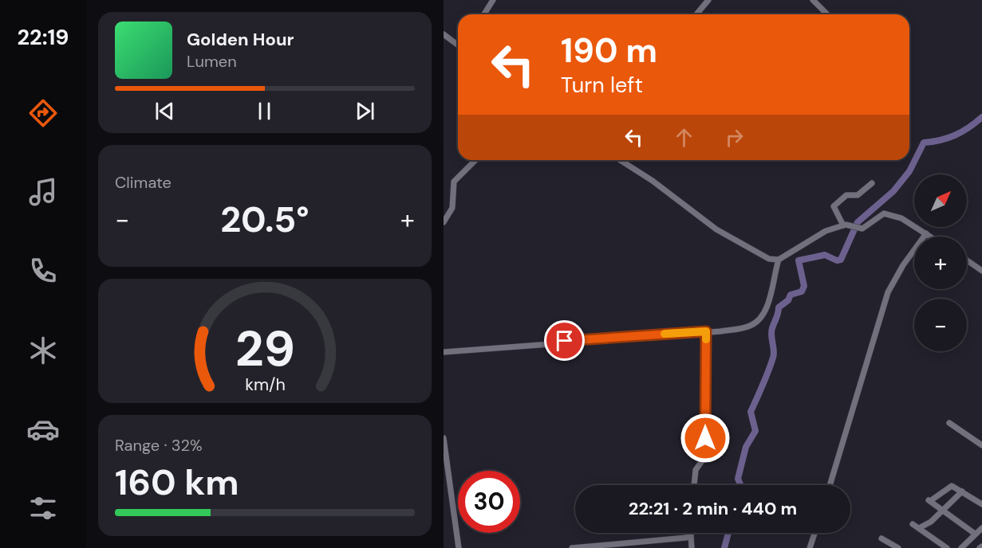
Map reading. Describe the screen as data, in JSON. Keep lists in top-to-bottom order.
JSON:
{
  "north": "top right",
  "page": {
    "tabs": "22:19",
    "turn": ["190 m", "Turn left"],
    "song": ["Golden Hour", "Lumen"],
    "tile": [
      "Climate",
      ["Range · 32%", "160 km"]
    ],
    "map_buttons": ["+", "−"],
    "heat": ["−", "20.5°", "+"],
    "limit": "30",
    "trip": "22:21 · 2 min · 440 m",
    "gauge": ["29", "km/h"]
  }
}
